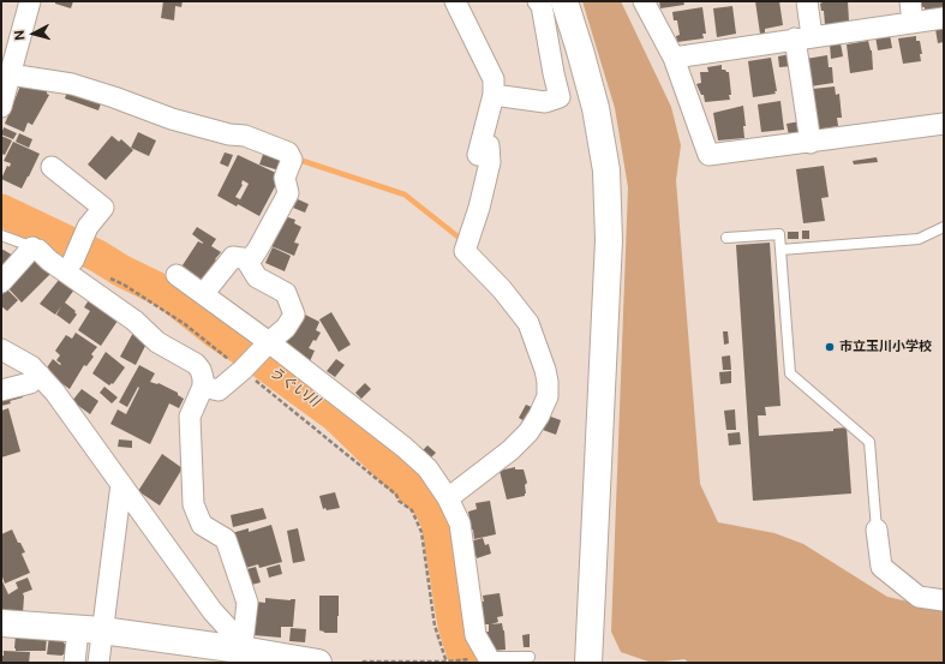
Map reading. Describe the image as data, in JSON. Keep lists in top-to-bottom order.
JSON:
{
  "water": ["うぐい川"],
  "places": ["市立玉川小学校"],
  "north": "left"
}
